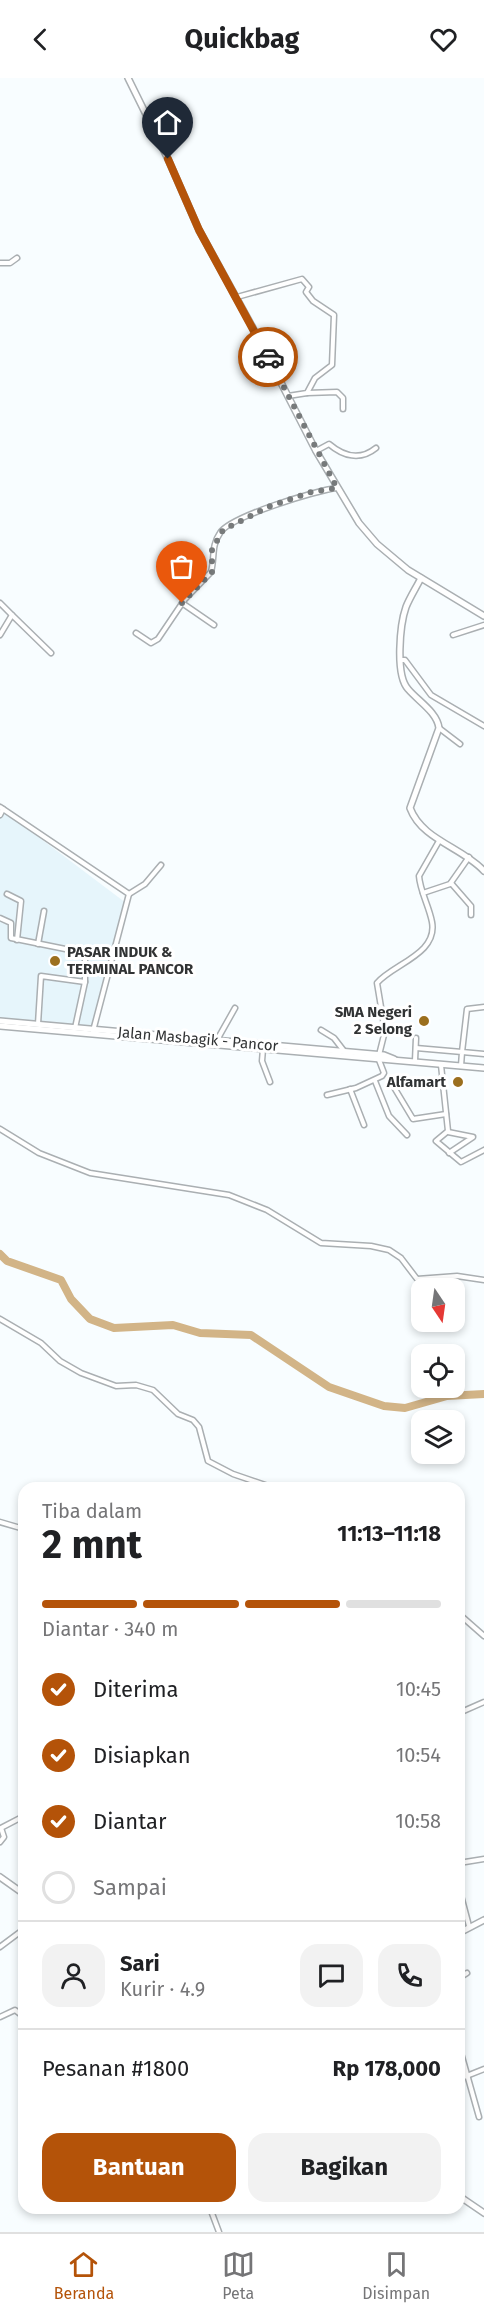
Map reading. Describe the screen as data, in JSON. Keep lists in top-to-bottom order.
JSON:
{
  "streets": {
    "street": ["Jalan Masbagik - Pancor"]
  },
  "places": ["PASAR INDUK & TERMINAL PANCOR", "SMA Negeri 2 Selong", "Alfamart"],
  "north": "bottom",
  "page": {
    "header": "Quickbag",
    "heading": ["2 mnt", "Tiba dalam", "11:13–11:18"],
    "panel": [
      "Sari",
      "Kurir · 4.9",
      "Pesanan #1800",
      "Rp 178,000"
    ],
    "bar": "Diantar · 340 m",
    "list": [
      ["Diterima", "10:45"],
      ["Disiapkan", "10:54"],
      ["Diantar", "10:58"],
      "Sampai"
    ],
    "buttons": ["Bantuan", "Bagikan"],
    "tabs": ["Beranda", "Peta", "Disimpan"]
  }
}
